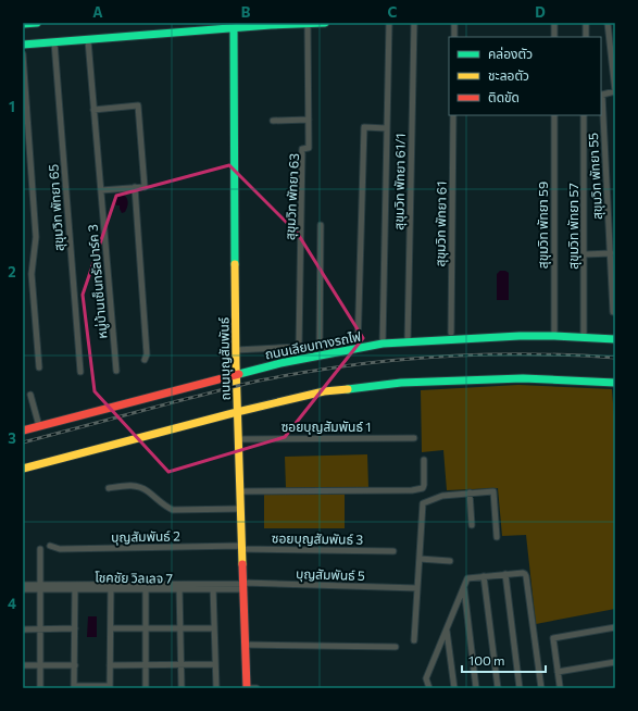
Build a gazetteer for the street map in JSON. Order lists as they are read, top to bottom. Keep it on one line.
{"streets":{"main road":["ถนนเลียบทางรถไฟ","ถนนบุญสัมพันธ์"],"street":["สุขุมวิท พัทยา 55","สุขุมวิท พัทยา 61/1","สุขุมวิท พัทยา 63","สุขุมวิท พัทยา 65","สุขุมวิท พัทยา 61","สุขุมวิท พัทยา 59","สุขุมวิท พัทยา 57","หมู่บ้านเซ็นทรัลปาร์ค 3","ซอยบุญสัมพันธ์ 1","บุญสัมพันธ์ 2","ซอยบุญสัมพันธ์ 3","บุญสัมพันธ์ 5","โชคชัย วิลเลจ 7"]},"crossings":[["สุขุมวิท พัทยา 61/1","ถนนเลียบทางรถไฟ"],["สุขุมวิท พัทยา 59","ถนนเลียบทางรถไฟ"],["สุขุมวิท พัทยา 57","ถนนเลียบทางรถไฟ"],["ถนนเลียบทางรถไฟ","ถนนบุญสัมพันธ์"],["ถนนบุญสัมพันธ์","ซอยบุญสัมพันธ์ 1"],["ถนนบุญสัมพันธ์","บุญสัมพันธ์ 2"],["ถนนบุญสัมพันธ์","ซอยบุญสัมพันธ์ 3"],["ถนนบุญสัมพันธ์","บุญสัมพันธ์ 5"],["ถนนบุญสัมพันธ์","โชคชัย วิลเลจ 7"],["บุญสัมพันธ์ 2","ซอยบุญสัมพันธ์ 3"],["บุญสัมพันธ์ 5","โชคชัย วิลเลจ 7"]],"legend":["คล่องตัว","ชะลอตัว","ติดขัด"],"scale_bar":"100 m","grid":{"columns":["A","B","C","D"],"rows":["1","2","3","4"]}}
